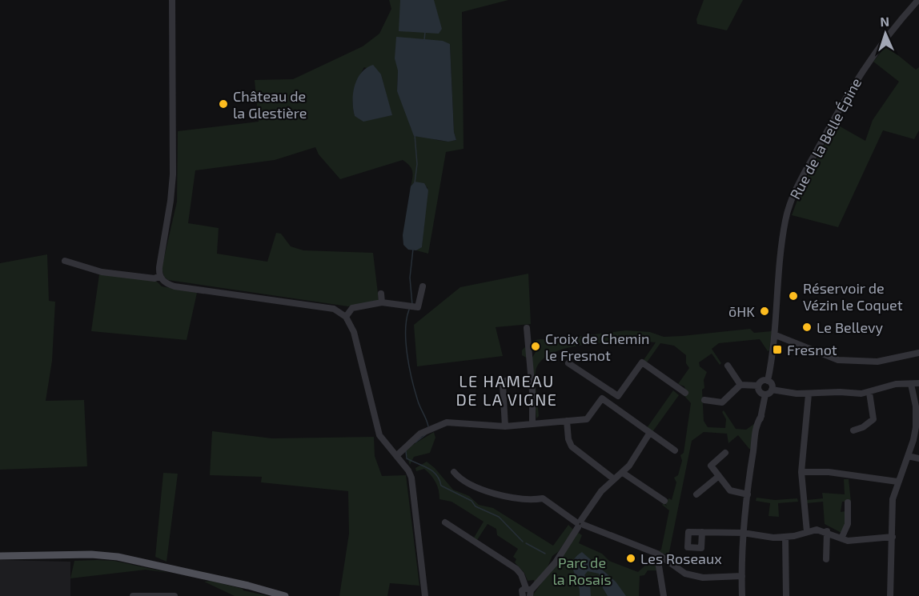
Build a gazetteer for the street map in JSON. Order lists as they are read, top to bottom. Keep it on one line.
{"streets":{"street":["Rue de la Belle Épine"]},"districts":["LE HAMEAU DE LA VIGNE"],"parks":["Parc de la Rosais"],"places":{"other":["Château de la Glestière","Réservoir de Vézin le Coquet","ōHK","Le Bellevy","Croix de Chemin le Fresnot","Les Roseaux"],"transit":["Fresnot"]},"north":"top"}
